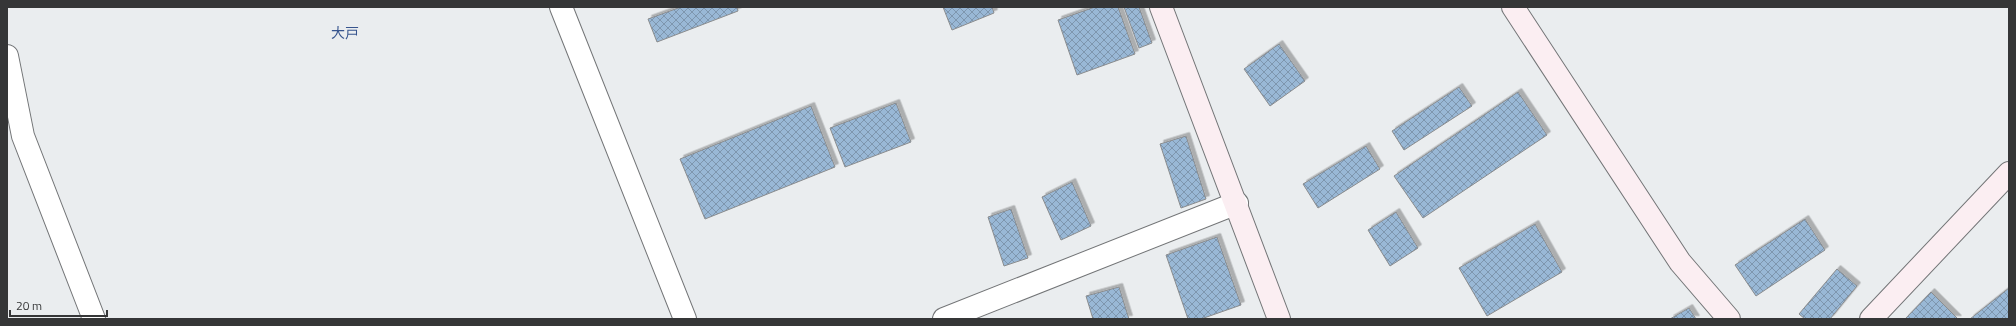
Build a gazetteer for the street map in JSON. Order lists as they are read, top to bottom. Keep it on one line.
{"districts":["大戸"],"scale_bar":"20 m"}
